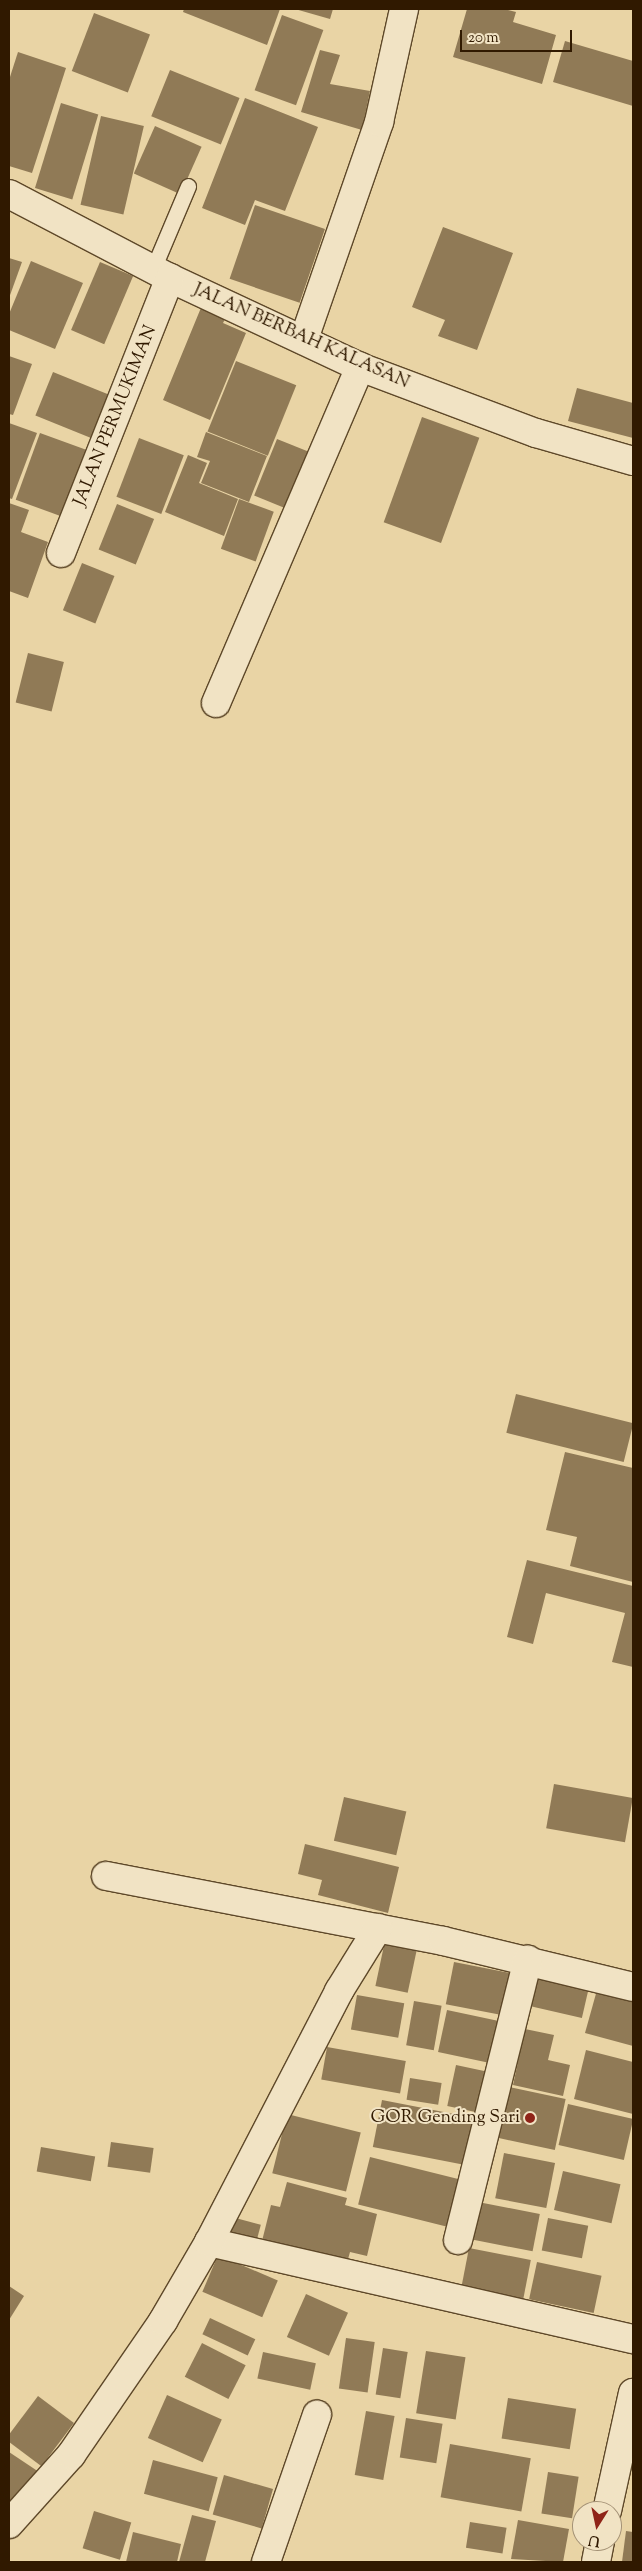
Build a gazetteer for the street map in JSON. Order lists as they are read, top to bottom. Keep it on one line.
{"streets":{"street":["JALAN BERBAH KALASAN","JALAN PERMUKIMAN"]},"crossings":[["JALAN BERBAH KALASAN","JALAN PERMUKIMAN"]],"places":["GOR Gending Sari"],"scale_bar":"20 m","north":"bottom"}
